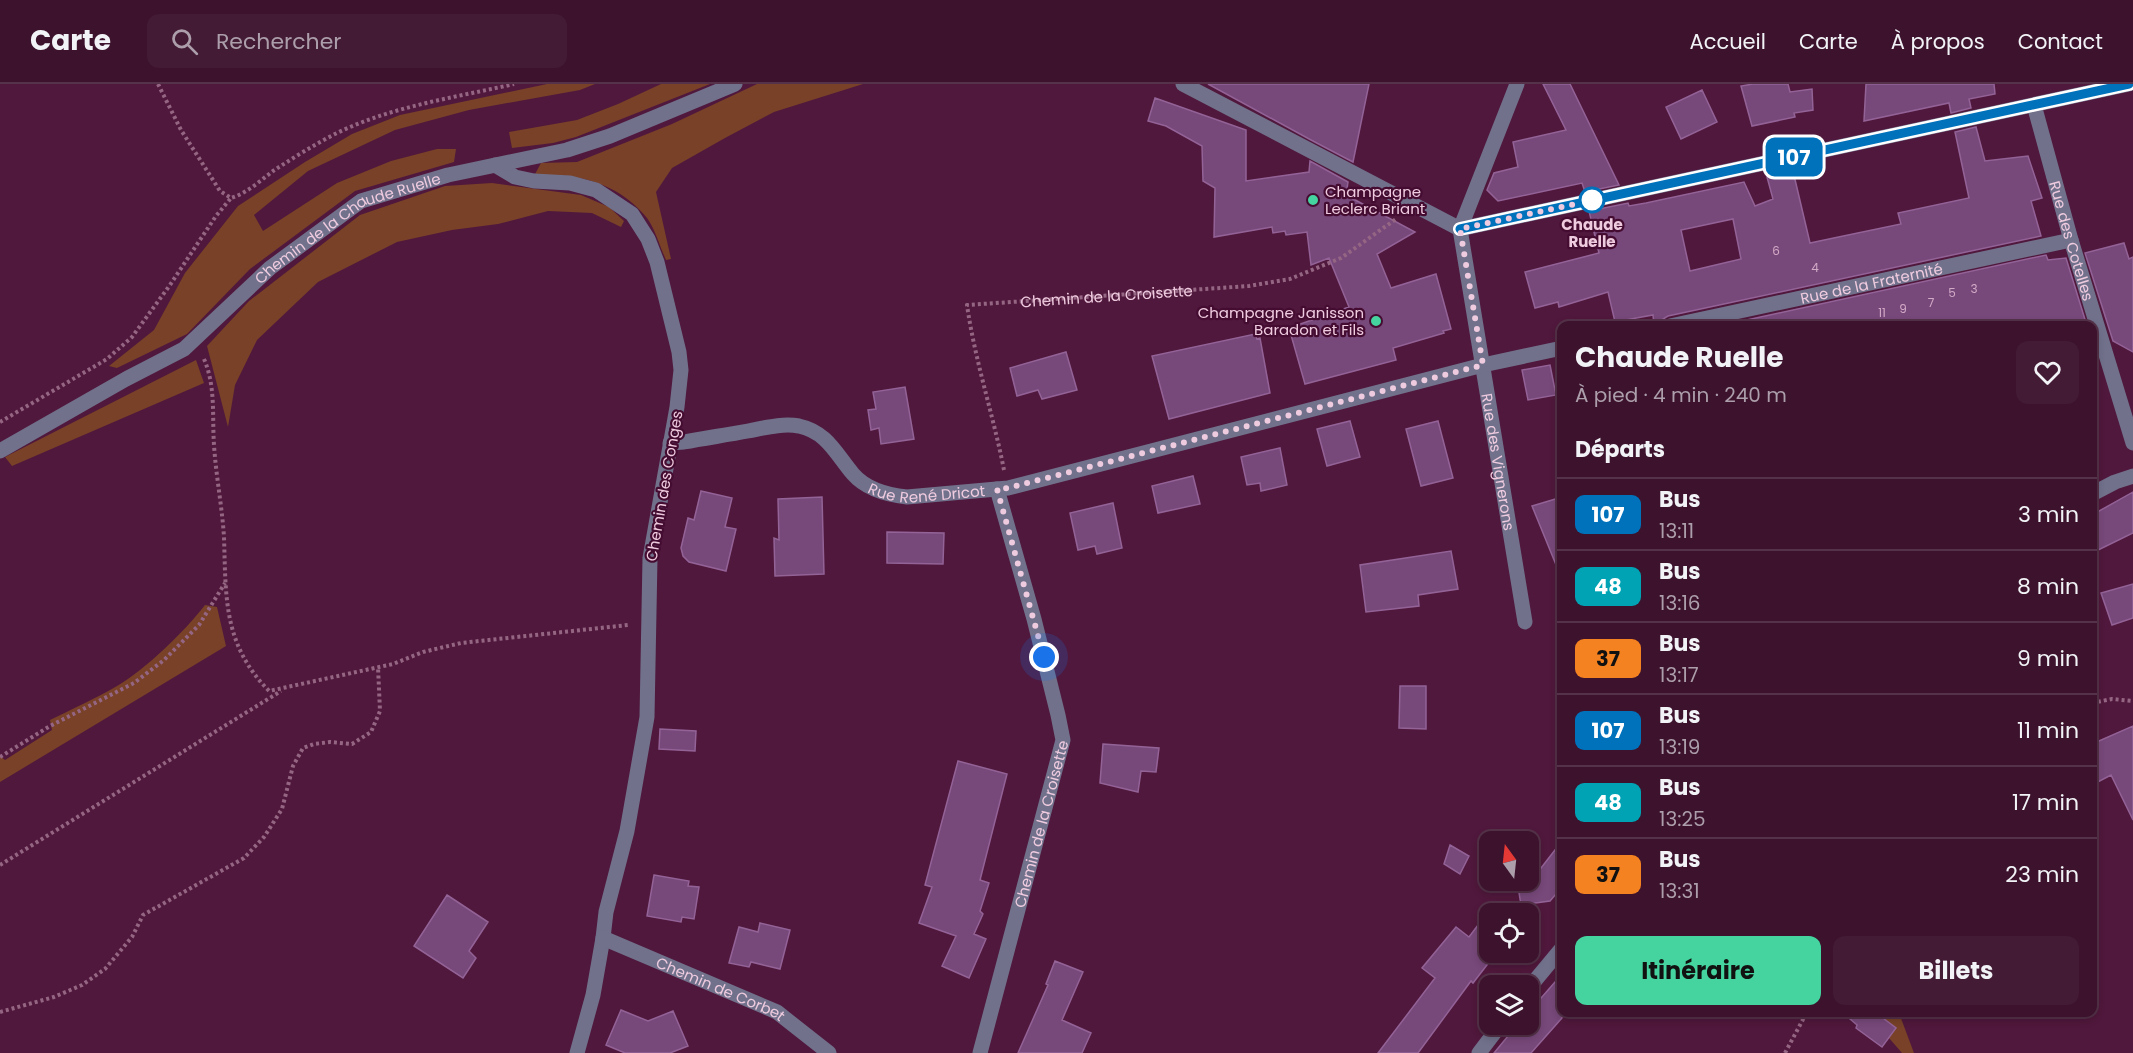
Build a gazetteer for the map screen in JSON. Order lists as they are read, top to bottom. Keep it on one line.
{"streets":{"street":["Chemin de la Chaude Ruelle","Rue des Cotelles","Rue de la Fraternité","Chemin de la Croisette","Rue des Vignerons","Chemin des Conges","Rue René Dricot","Chemin de Corbet"]},"crossings":[["Chemin de la Chaude Ruelle","Chemin des Conges"],["Rue des Cotelles","Rue de la Fraternité"],["Chemin de la Croisette","Rue René Dricot"],["Rue des Vignerons","Rue René Dricot"],["Chemin des Conges","Rue René Dricot"],["Chemin des Conges","Chemin de Corbet"]],"places":["Champagne Leclerc Briant","Chaude Ruelle","Champagne Janisson Baradon et Fils"],"lines":["bus line 107"],"house_numbers":["6","4","3","5","7","9","11"],"north":"top","page":{"header":"Carte","search":"Rechercher","nav":["Accueil","Carte","À propos","Contact"],"on_map":"107","heading":[["Chaude Ruelle","À pied · 4 min · 240 m"],"Départs"],"list":[{"mark":"107","name":"Bus","note":"13:11","value":"3 min"},{"mark":"48","name":"Bus","note":"13:16","value":"8 min"},{"mark":"37","name":"Bus","note":"13:17","value":"9 min"},{"mark":"107","name":"Bus","note":"13:19","value":"11 min"},{"mark":"48","name":"Bus","note":"13:25","value":"17 min"},{"mark":"37","name":"Bus","note":"13:31","value":"23 min"}],"buttons":["Itinéraire","Billets"]}}
